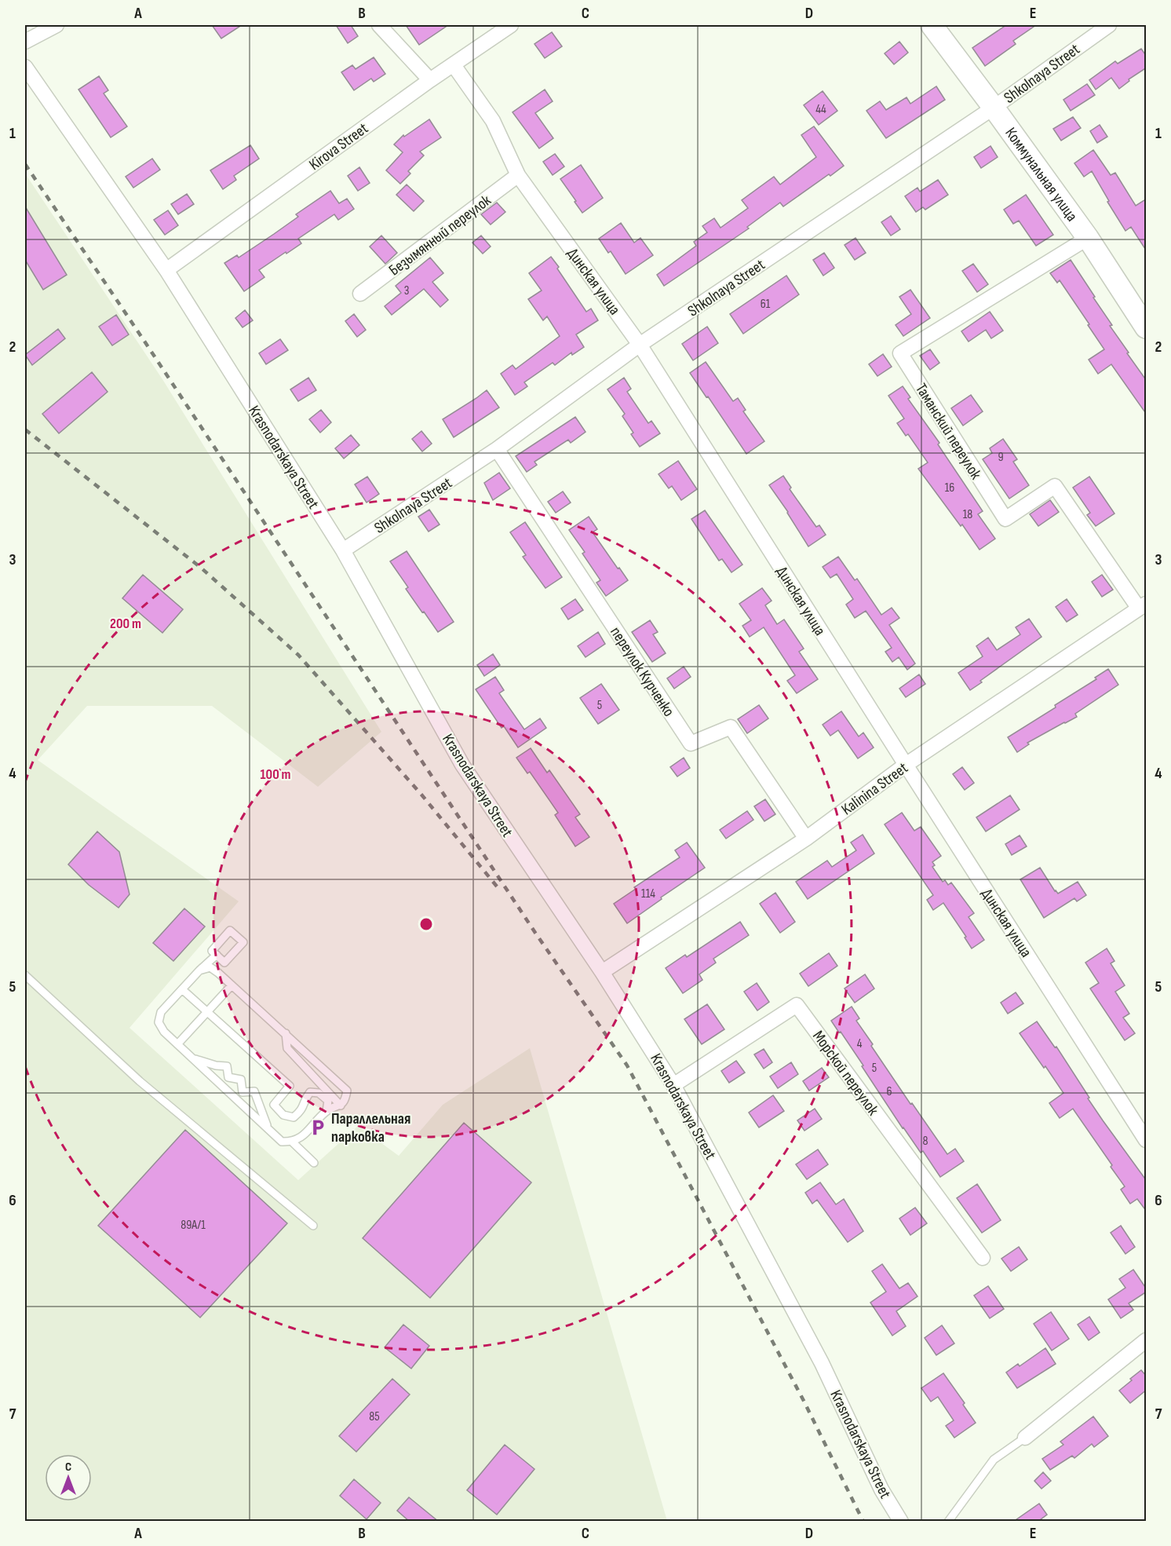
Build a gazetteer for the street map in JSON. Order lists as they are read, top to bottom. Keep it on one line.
{"streets":{"street":["Shkolnaya Street","Kirova Street","Коммунальная улица","Безымянный переулок","Динская улица","Таманский переулок","Krasnodarskaya Street","переулок Курченко","Kalinina Street","Морской переулок"]},"crossings":[["Shkolnaya Street","Коммунальная улица"],["Shkolnaya Street","Динская улица"],["Shkolnaya Street","Krasnodarskaya Street"],["Shkolnaya Street","переулок Курченко"],["Kirova Street","Динская улица"],["Kirova Street","Krasnodarskaya Street"],["Коммунальная улица","Таманский переулок"],["Безымянный переулок","Динская улица"],["Динская улица","Kalinina Street"],["Таманский переулок","Kalinina Street"],["Krasnodarskaya Street","Kalinina Street"],["Krasnodarskaya Street","Морской переулок"],["переулок Курченко","Kalinina Street"]],"places":{"parking":["Параллельная парковка"]},"house_numbers":["44","3","61","9","16","18","5","114","4","5","6","8","89А/1","85"],"north":"top","grid":{"columns":["A","B","C","D","E"],"rows":["1","2","3","4","5","6","7"]},"rings":["200 m","100 m"]}
